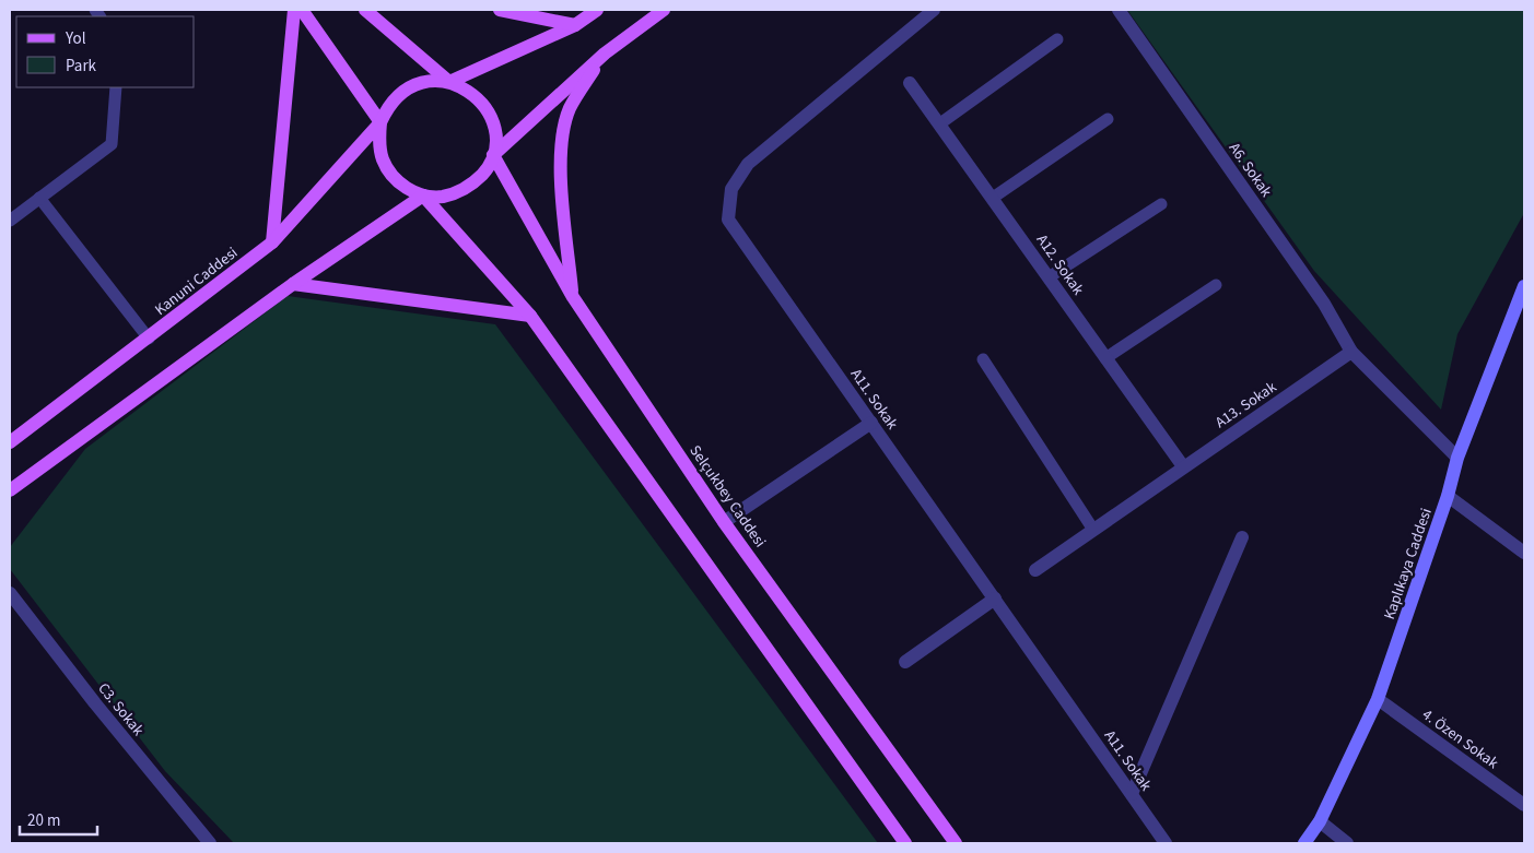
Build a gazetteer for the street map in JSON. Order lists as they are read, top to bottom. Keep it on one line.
{"streets":{"main road":["Kanuni Caddesi","Selçukbey Caddesi","Kaplıkaya Caddesi"],"street":["A6. Sokak","A12. Sokak","A11. Sokak","A13. Sokak","C3. Sokak","4. Özen Sokak"]},"crossings":[["A6. Sokak","A13. Sokak"],["A12. Sokak","A13. Sokak"],["Kanuni Caddesi","Selçukbey Caddesi"],["Kaplıkaya Caddesi","4. Özen Sokak"]],"legend":["Yol","Park"],"scale_bar":"20 m"}
